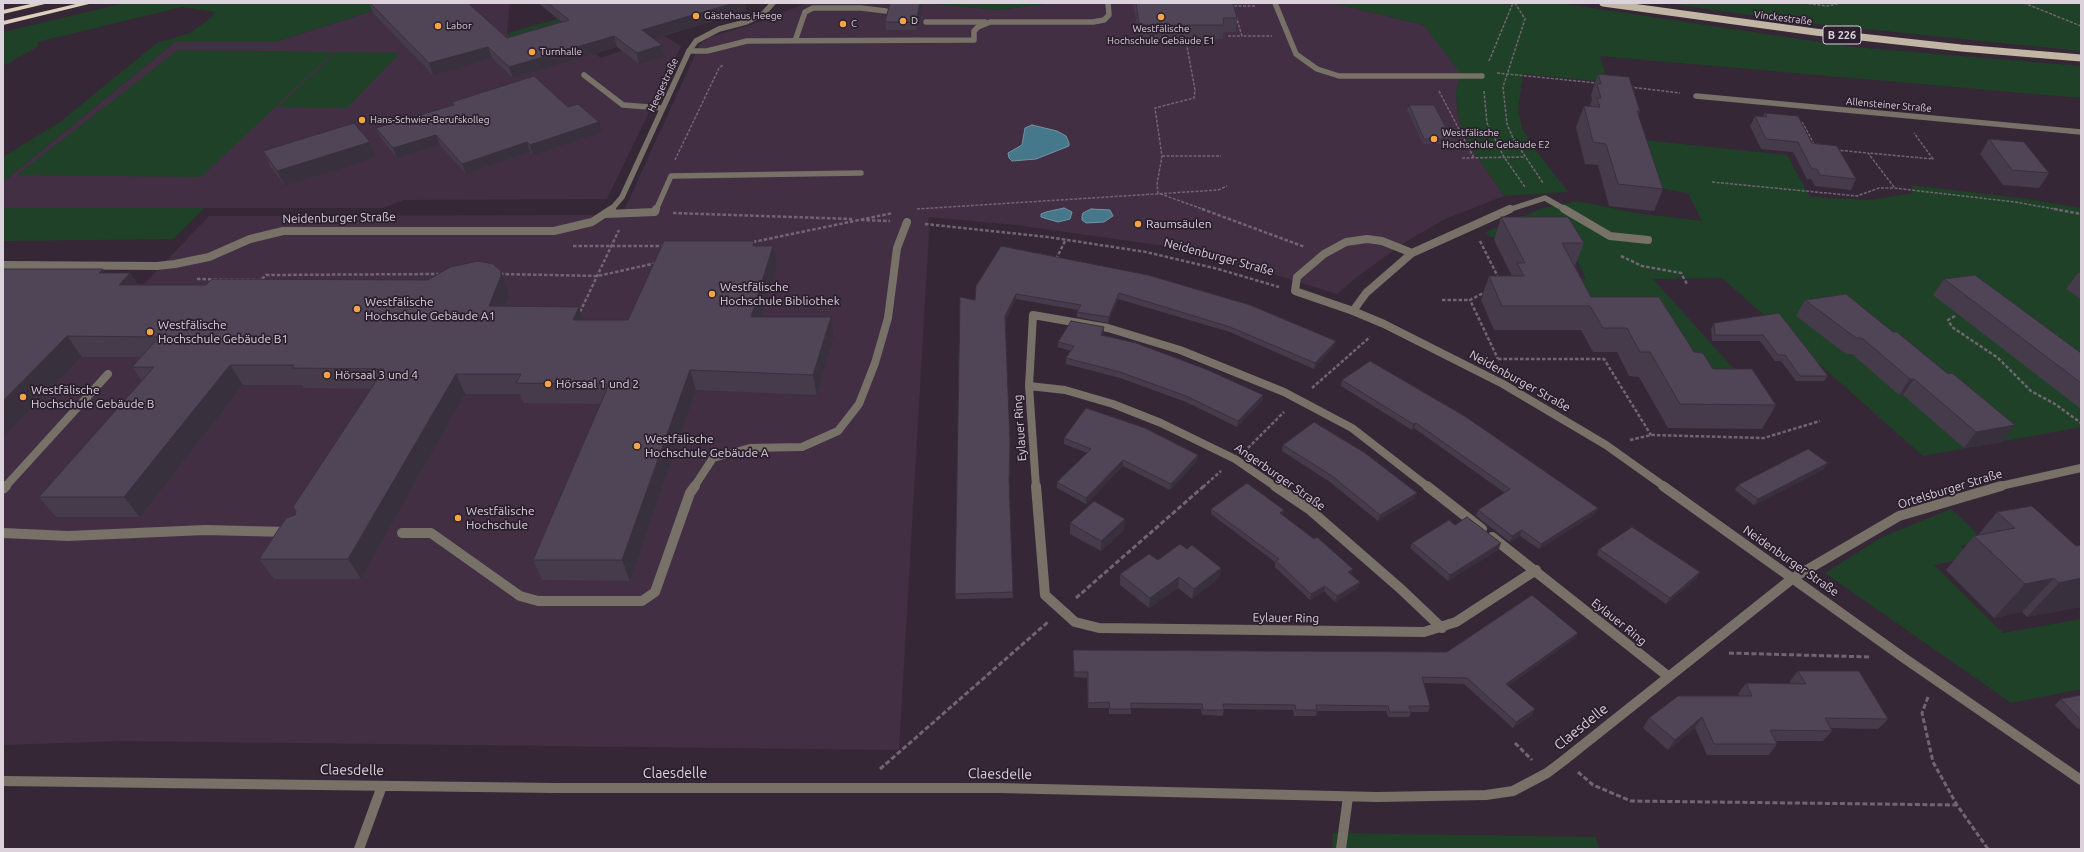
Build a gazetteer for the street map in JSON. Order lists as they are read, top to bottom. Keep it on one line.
{"streets":{"main road":["Vinckestraße","B 226"],"street":["Heegestraße","Allensteiner Straße","Neidenburger Straße","Eylauer Ring","Angerburger Straße","Ortelsburger Straße","Claesdelle"]},"crossings":[["Heegestraße","Neidenburger Straße"],["Neidenburger Straße","Ortelsburger Straße"],["Neidenburger Straße","Claesdelle"],["Eylauer Ring","Angerburger Straße"],["Eylauer Ring","Claesdelle"],["Ortelsburger Straße","Claesdelle"]],"places":["Gästehaus Heege","Westfälische Hochschule Gebäude E1","D","C","Labor","Turnhalle","Hans-Schwier-Berufskolleg","Westfälische Hochschule Gebäude E2","Raumsäulen","Westfälische Hochschule Bibliothek","Westfälische Hochschule Gebäude A1","Westfälische Hochschule Gebäude B1","Hörsaal 3 und 4","Hörsaal 1 und 2","Westfälische Hochschule Gebäude B","Westfälische Hochschule Gebäude A","Westfälische Hochschule"]}
